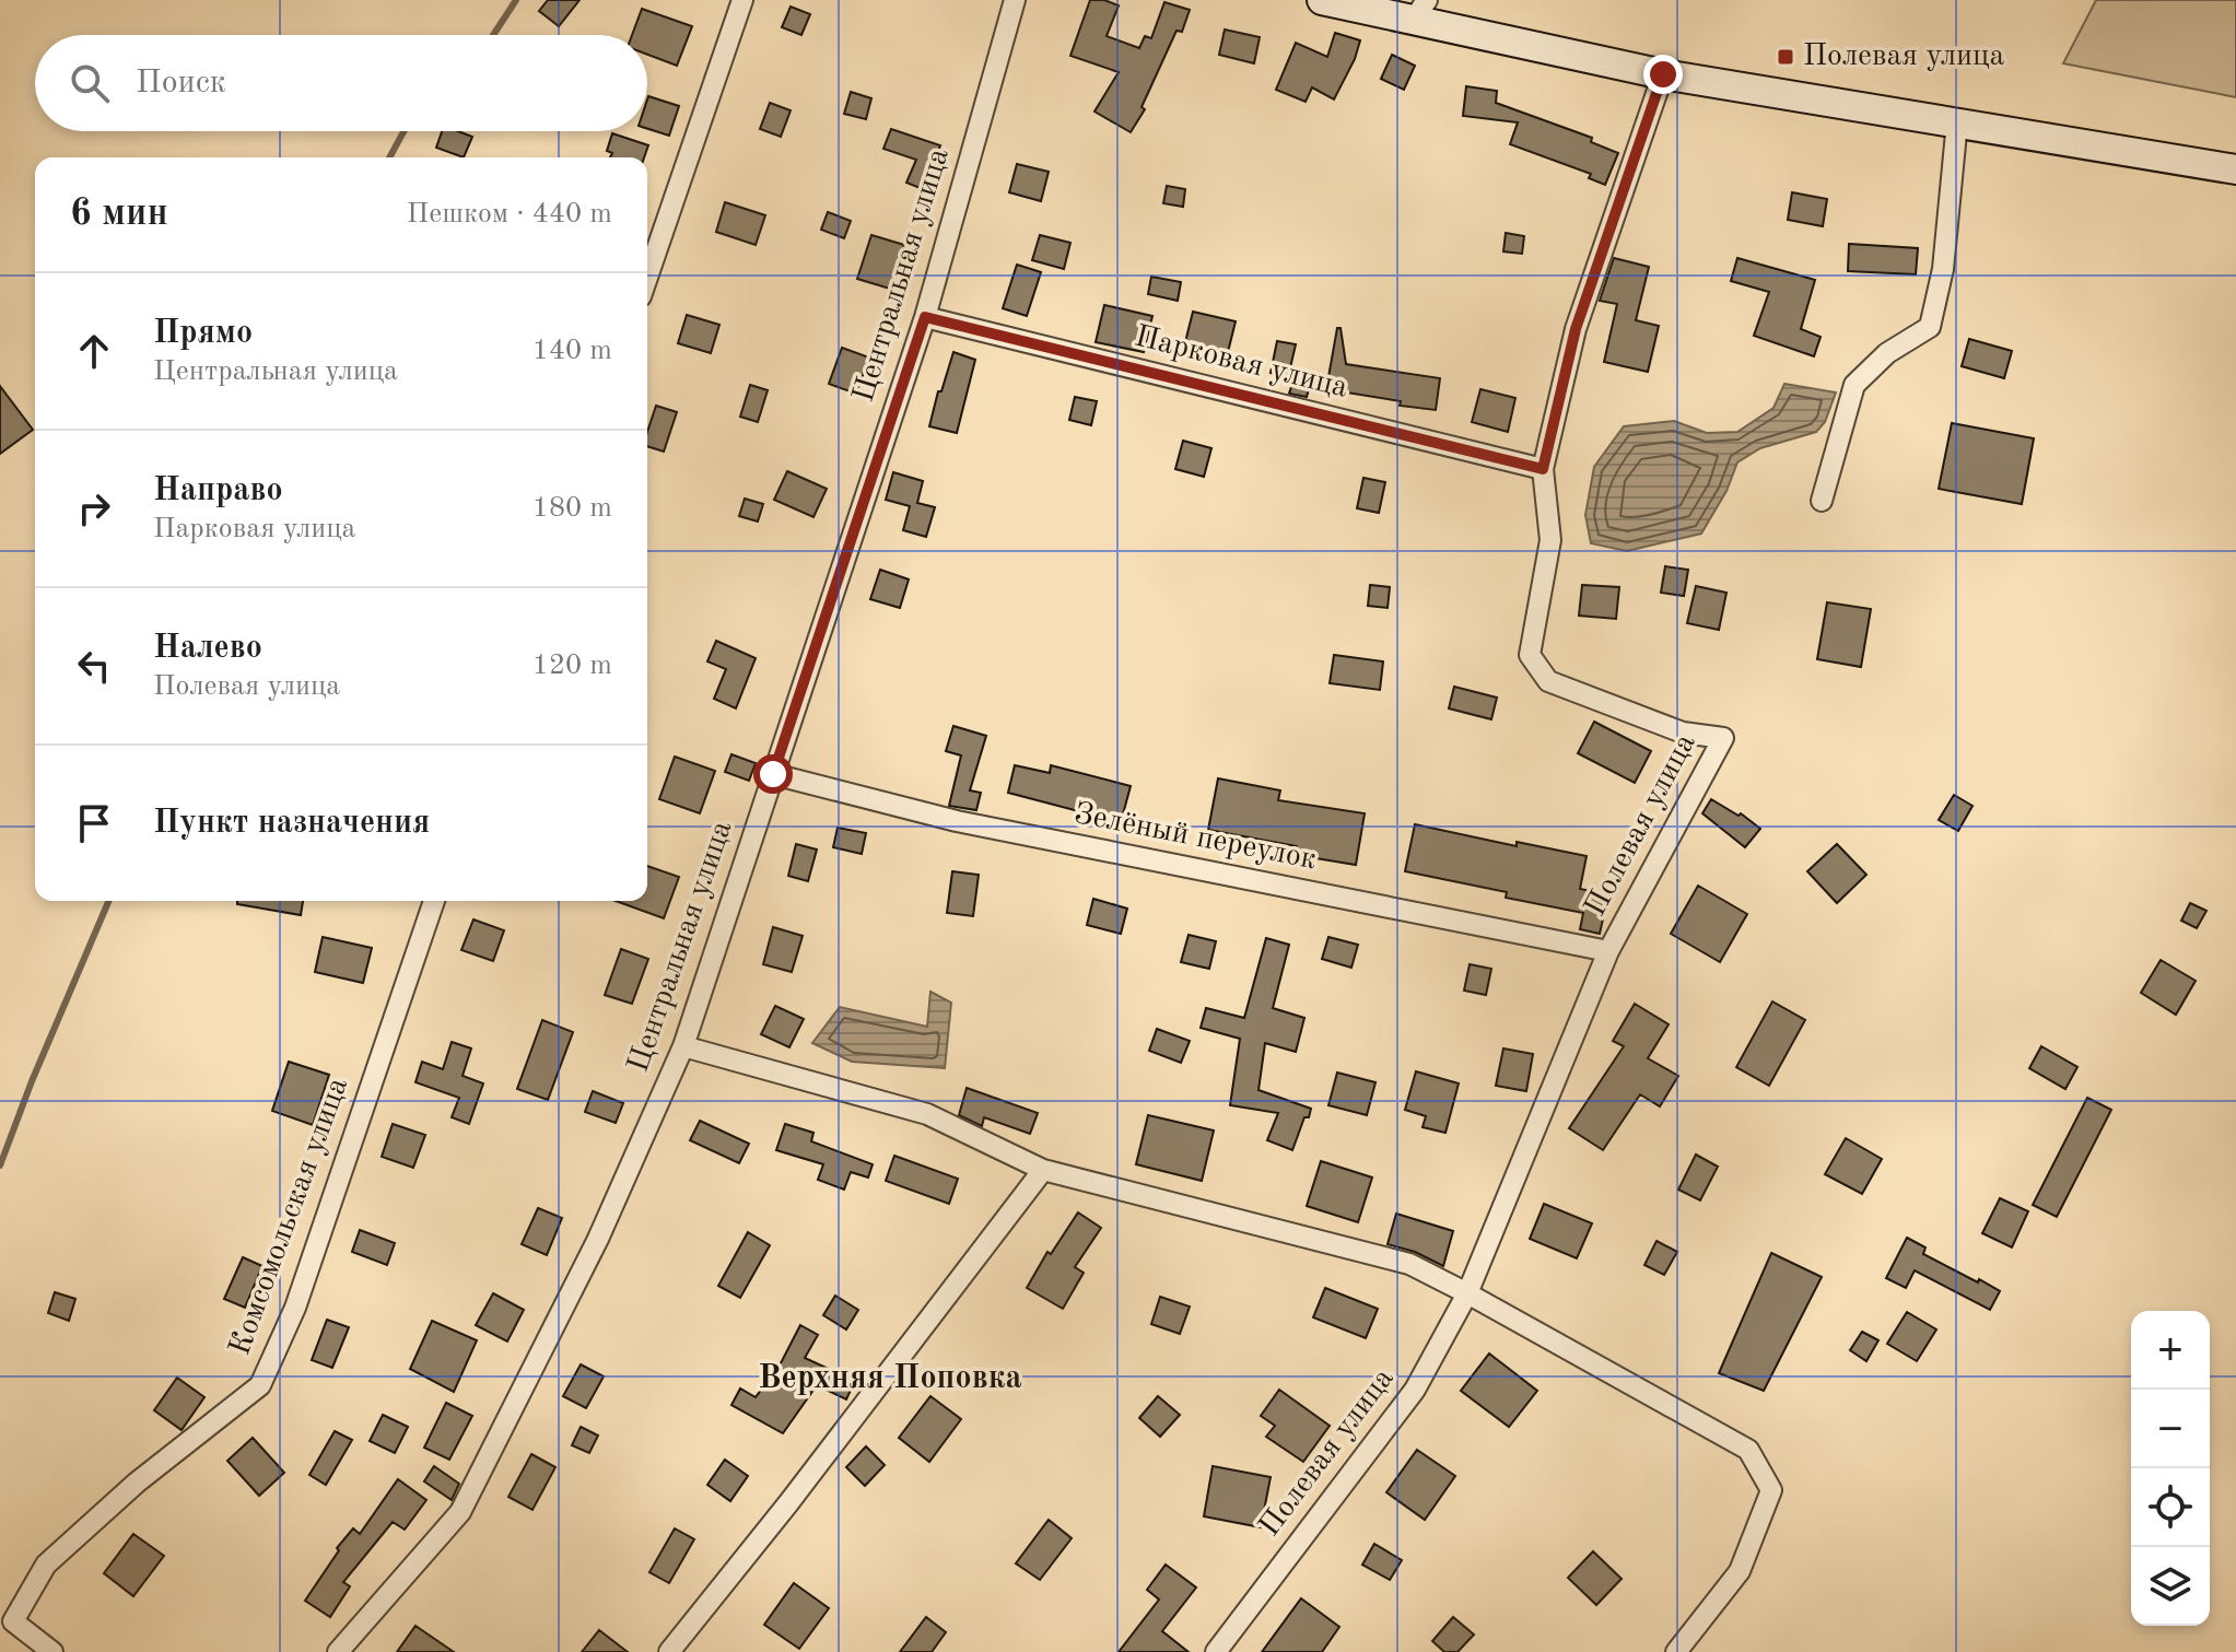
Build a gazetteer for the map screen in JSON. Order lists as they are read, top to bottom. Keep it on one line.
{"streets":{"street":["Центральная улица","Парковая улица","Полевая улица","Зелёный переулок","Комсомольская улица"]},"crossings":[["Центральная улица","Парковая улица"],["Центральная улица","Зелёный переулок"],["Парковая улица","Полевая улица"],["Полевая улица","Зелёный переулок"]],"districts":["Верхняя Поповка"],"places":{"transit":["Полевая улица"]},"page":{"search":"Поиск","heading":["6 мин","Пешком · 440 m"],"list":[["Прямо","Центральная улица","140 m"],["Направо","Парковая улица","180 m"],["Налево","Полевая улица","120 m"],"Пункт назначения"],"map_buttons":["+","−"]}}
